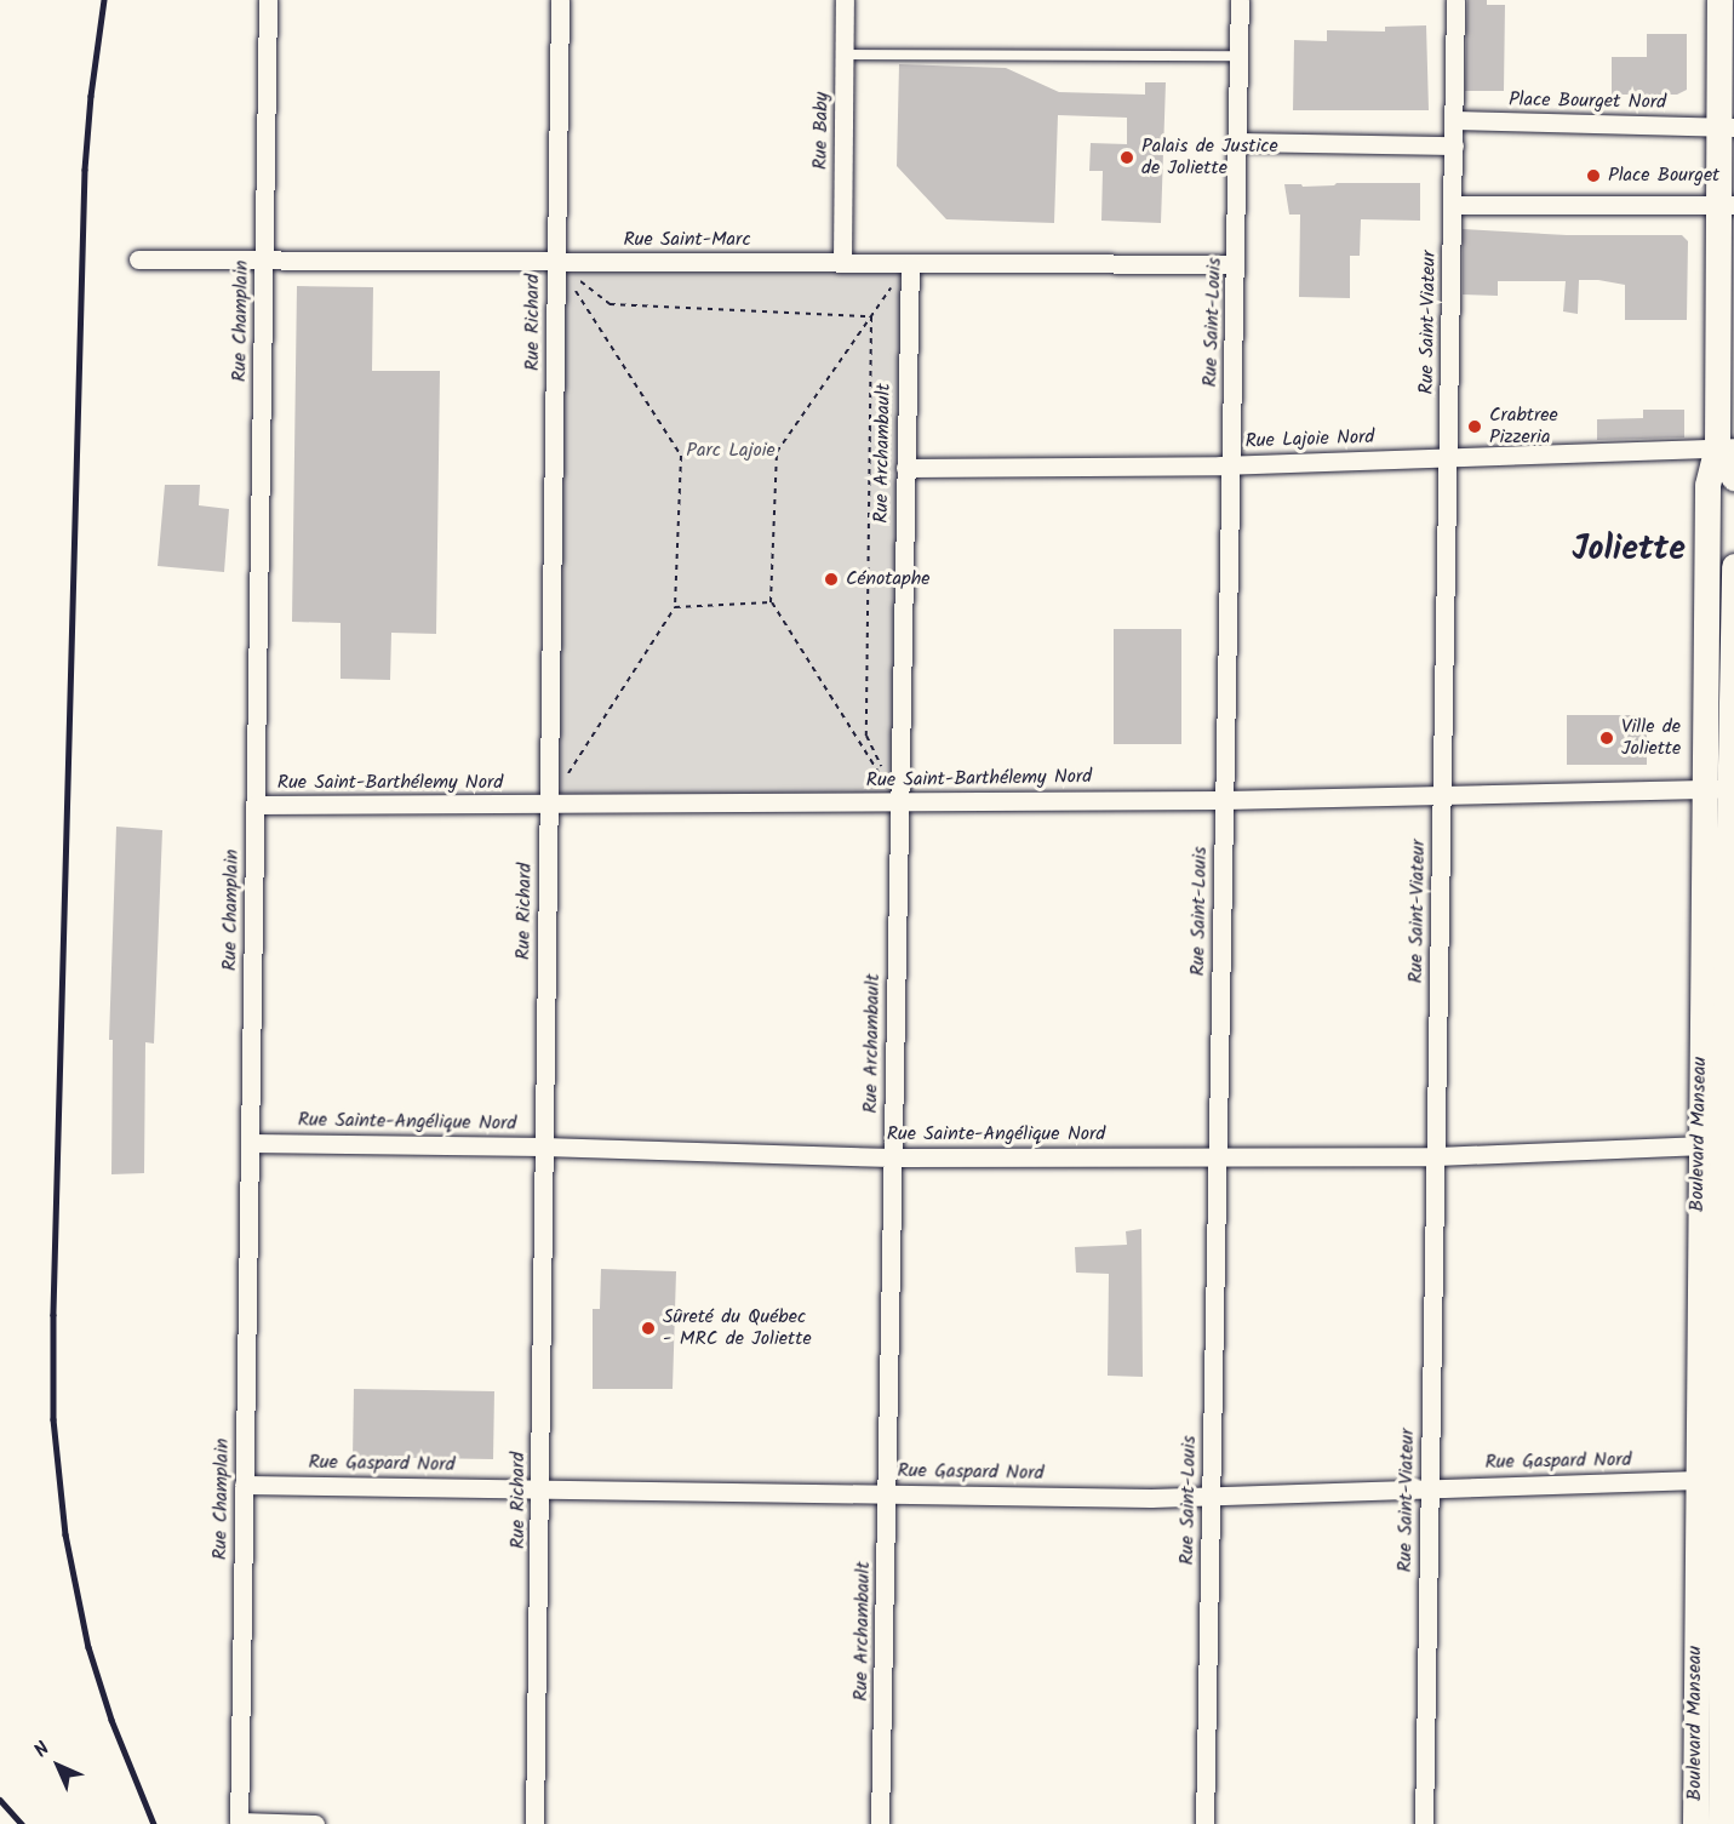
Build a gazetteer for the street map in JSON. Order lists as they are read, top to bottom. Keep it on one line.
{"streets":{"main road":["Boulevard Manseau"],"street":["Place Bourget Nord","Rue Baby","Rue Saint-Marc","Rue Champlain","Rue Richard","Rue Saint-Louis","Rue Saint-Viateur","Rue Lajoie Nord","Rue Archambault","Rue Saint-Barthélemy Nord","Rue Sainte-Angélique Nord","Rue Gaspard Nord"]},"crossings":[["Place Bourget Nord","Rue Saint-Viateur"],["Place Bourget Nord","Boulevard Manseau"],["Rue Baby","Rue Saint-Marc"],["Rue Saint-Marc","Rue Champlain"],["Rue Saint-Marc","Rue Richard"],["Rue Saint-Marc","Rue Saint-Louis"],["Rue Saint-Marc","Rue Archambault"],["Rue Champlain","Rue Saint-Barthélemy Nord"],["Rue Champlain","Rue Sainte-Angélique Nord"],["Rue Champlain","Rue Gaspard Nord"],["Rue Richard","Rue Saint-Barthélemy Nord"],["Rue Richard","Rue Sainte-Angélique Nord"],["Rue Richard","Rue Gaspard Nord"],["Rue Saint-Louis","Rue Lajoie Nord"],["Rue Saint-Louis","Rue Saint-Barthélemy Nord"],["Rue Saint-Louis","Rue Sainte-Angélique Nord"],["Rue Saint-Louis","Rue Gaspard Nord"],["Rue Saint-Viateur","Rue Lajoie Nord"],["Rue Saint-Viateur","Rue Saint-Barthélemy Nord"],["Rue Saint-Viateur","Rue Sainte-Angélique Nord"],["Rue Saint-Viateur","Rue Gaspard Nord"],["Rue Lajoie Nord","Rue Archambault"],["Rue Lajoie Nord","Boulevard Manseau"],["Rue Archambault","Rue Saint-Barthélemy Nord"],["Rue Archambault","Rue Sainte-Angélique Nord"],["Rue Archambault","Rue Gaspard Nord"],["Rue Saint-Barthélemy Nord","Boulevard Manseau"],["Rue Sainte-Angélique Nord","Boulevard Manseau"],["Boulevard Manseau","Rue Gaspard Nord"]],"districts":["Joliette"],"parks":["Parc Lajoie"],"places":["Palais de Justice de Joliette","Place Bourget","Crabtree Pizzeria","Cénotaphe","Ville de Joliette","Sûreté du Québec - MRC de Joliette"],"north":"top left"}
